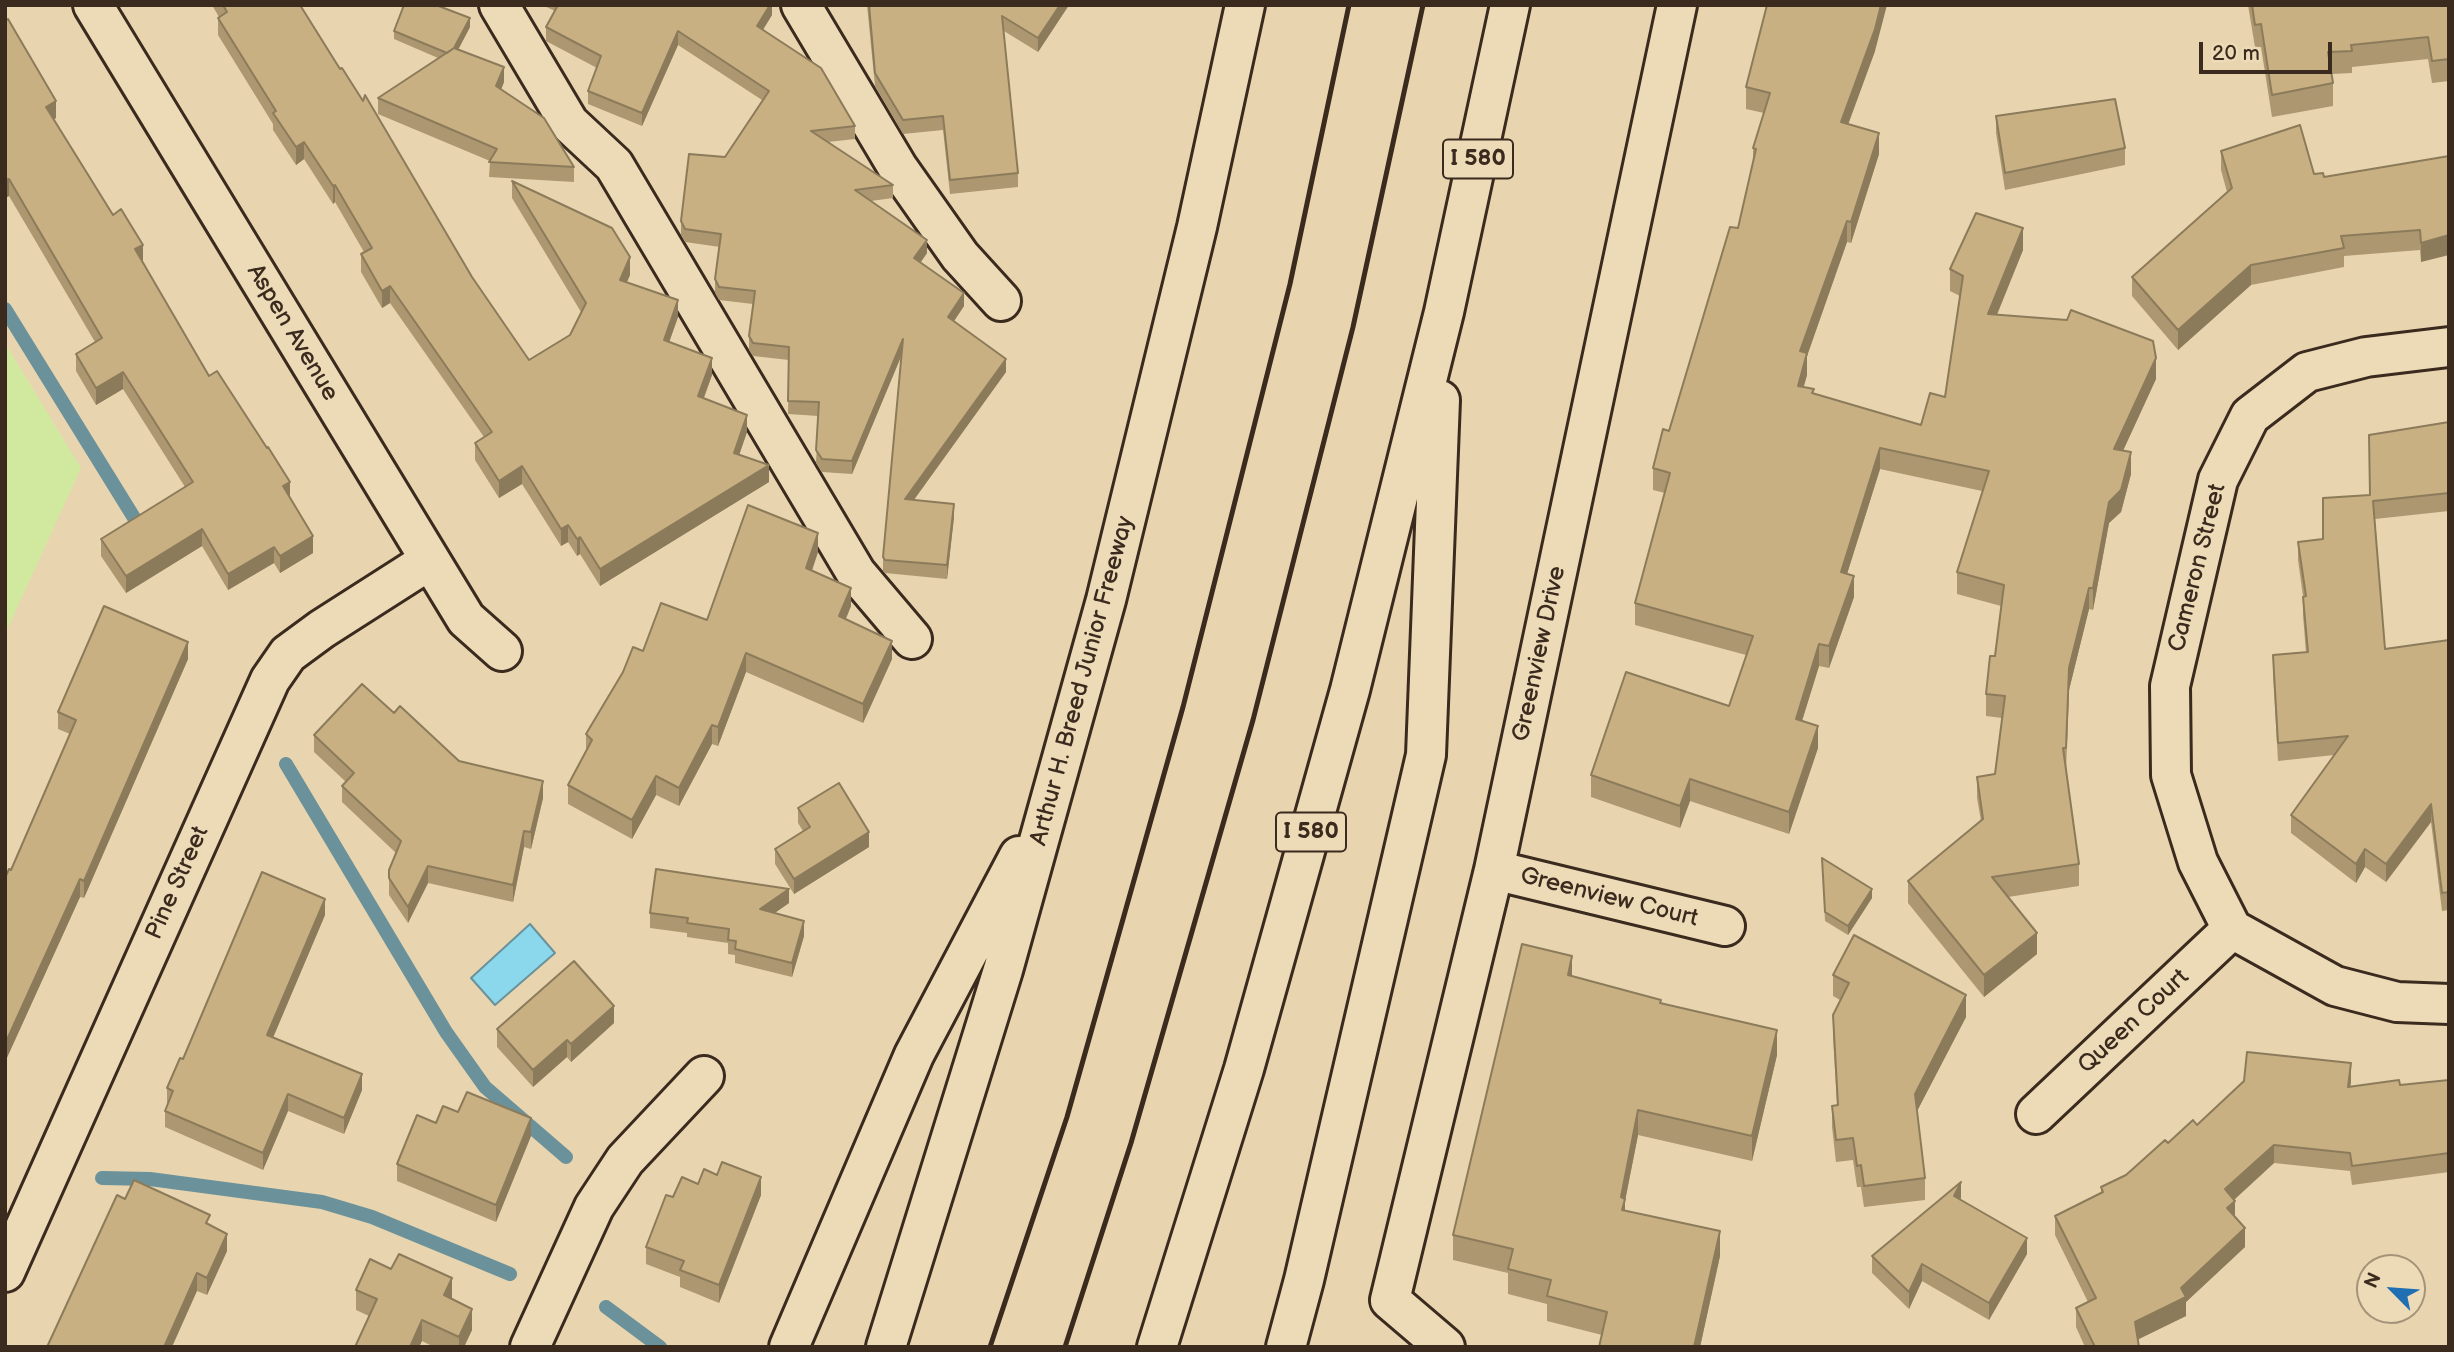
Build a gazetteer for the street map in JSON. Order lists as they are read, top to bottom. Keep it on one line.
{"streets":{"main road":["I 580","Aspen Avenue","Cameron Street","Greenview Drive","Arthur H. Breed Junior Freeway","Pine Street","Greenview Court","Queen Court"]},"crossings":[["Aspen Avenue","Pine Street"],["Cameron Street","Queen Court"],["Greenview Drive","Greenview Court"]],"scale_bar":"20 m","north":"top left"}
